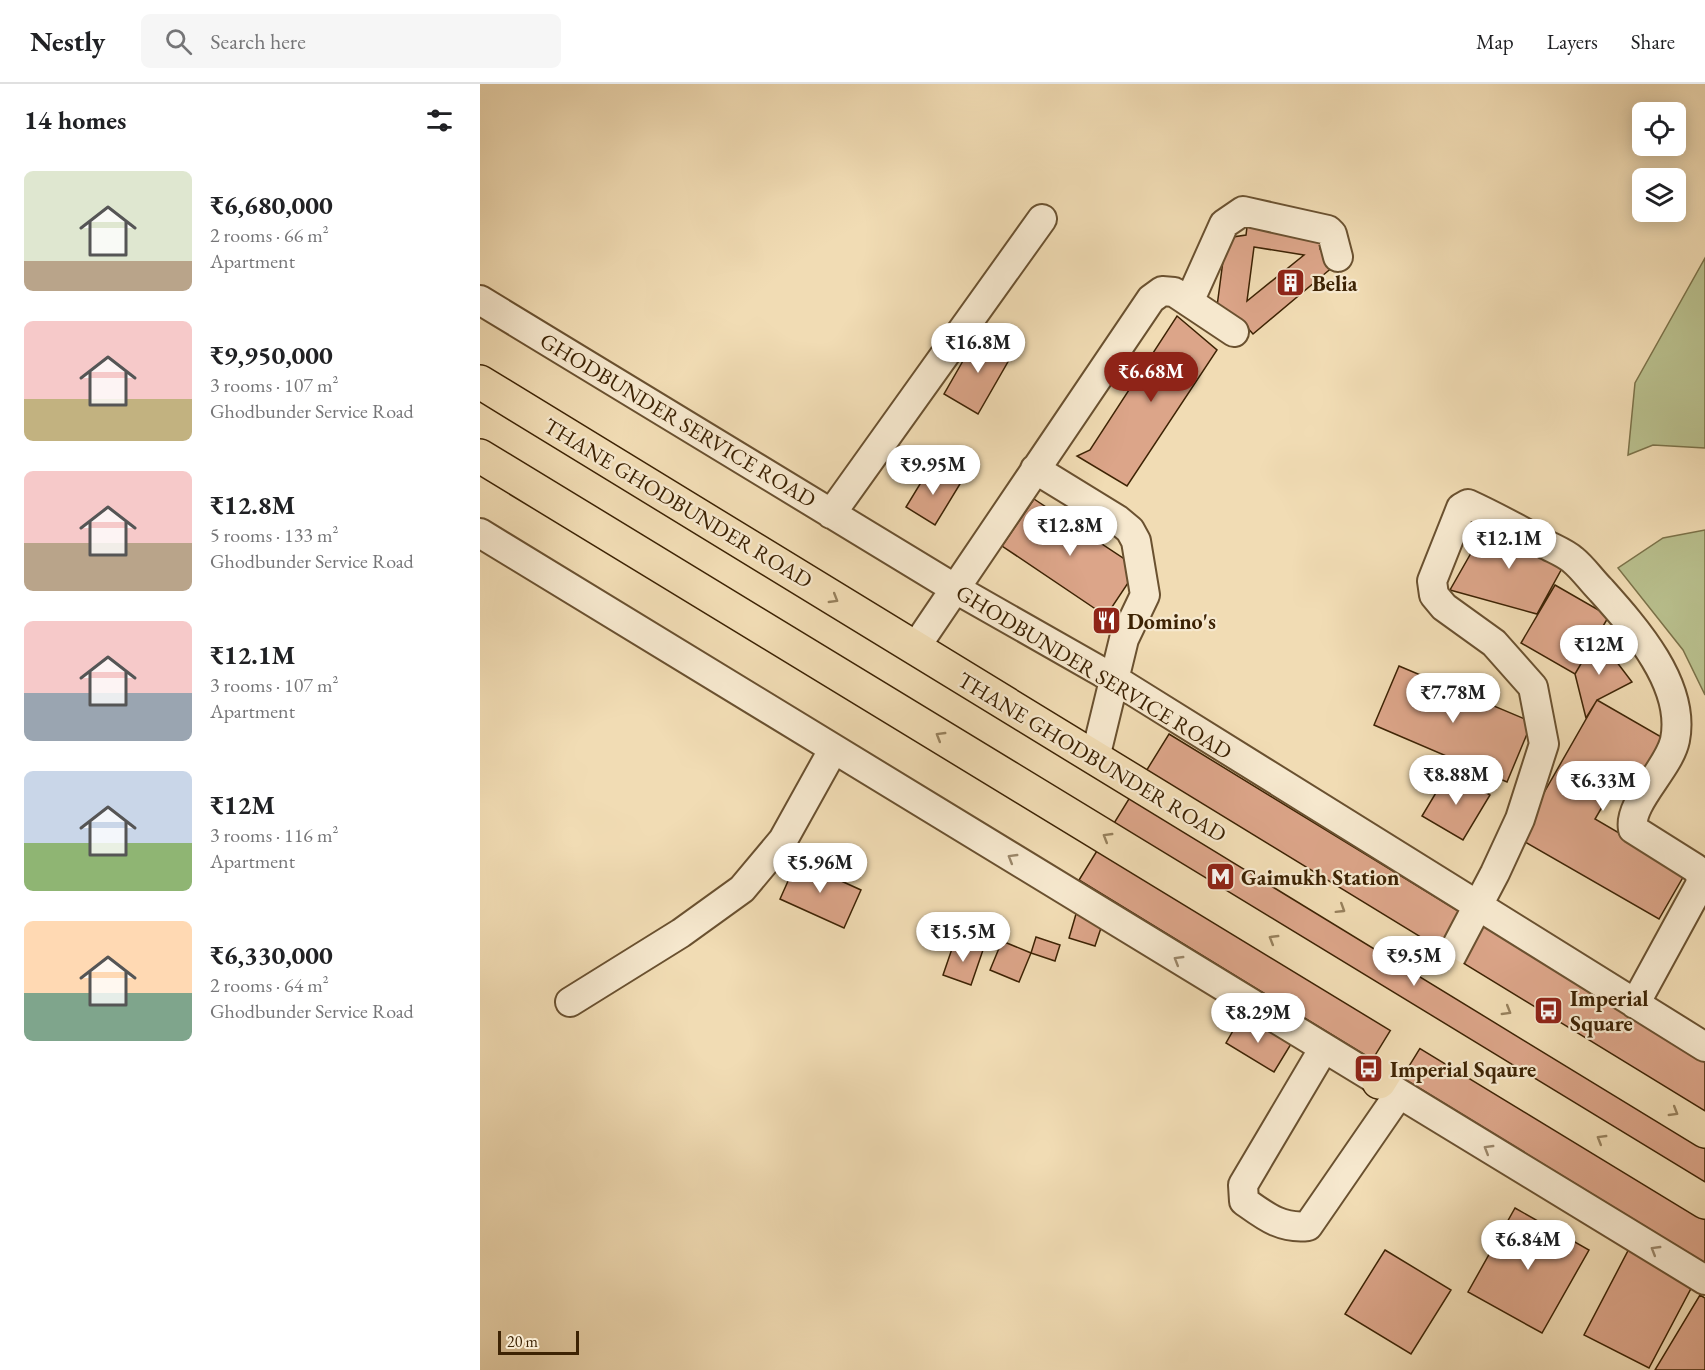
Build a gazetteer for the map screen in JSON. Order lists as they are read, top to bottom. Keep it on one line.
{"streets":{"main road":["THANE GHODBUNDER ROAD"],"street":["GHODBUNDER SERVICE ROAD"]},"places":{"building":["Belia"],"restaurant":["Domino's"],"metro station":["Gaimukh Station"],"bus stop":["Imperial Square","Imperial Sqaure"]},"scale_bar":"20 m","page":{"header":"Nestly","search":"Search here","nav":["Map","Layers","Share"],"heading":"14 homes","list":[{"name":"₹6,680,000","note":"2 rooms · 66 m² · Apartment"},{"name":"₹9,950,000","note":"3 rooms · 107 m² · Ghodbunder Service Road"},{"name":"₹12.8M","note":"5 rooms · 133 m² · Ghodbunder Service Road"},{"name":"₹12.1M","note":"3 rooms · 107 m² · Apartment"},{"name":"₹12M","note":"3 rooms · 116 m² · Apartment"},{"name":"₹6,330,000","note":"2 rooms · 64 m² · Ghodbunder Service Road"}],"price":["₹16.8M","₹6.68M","₹9.95M","₹12.8M","₹12.1M","₹12M","₹7.78M","₹8.88M","₹6.33M","₹5.96M","₹15.5M","₹9.5M","₹8.29M","₹6.84M"],"scale":"20 m"}}
